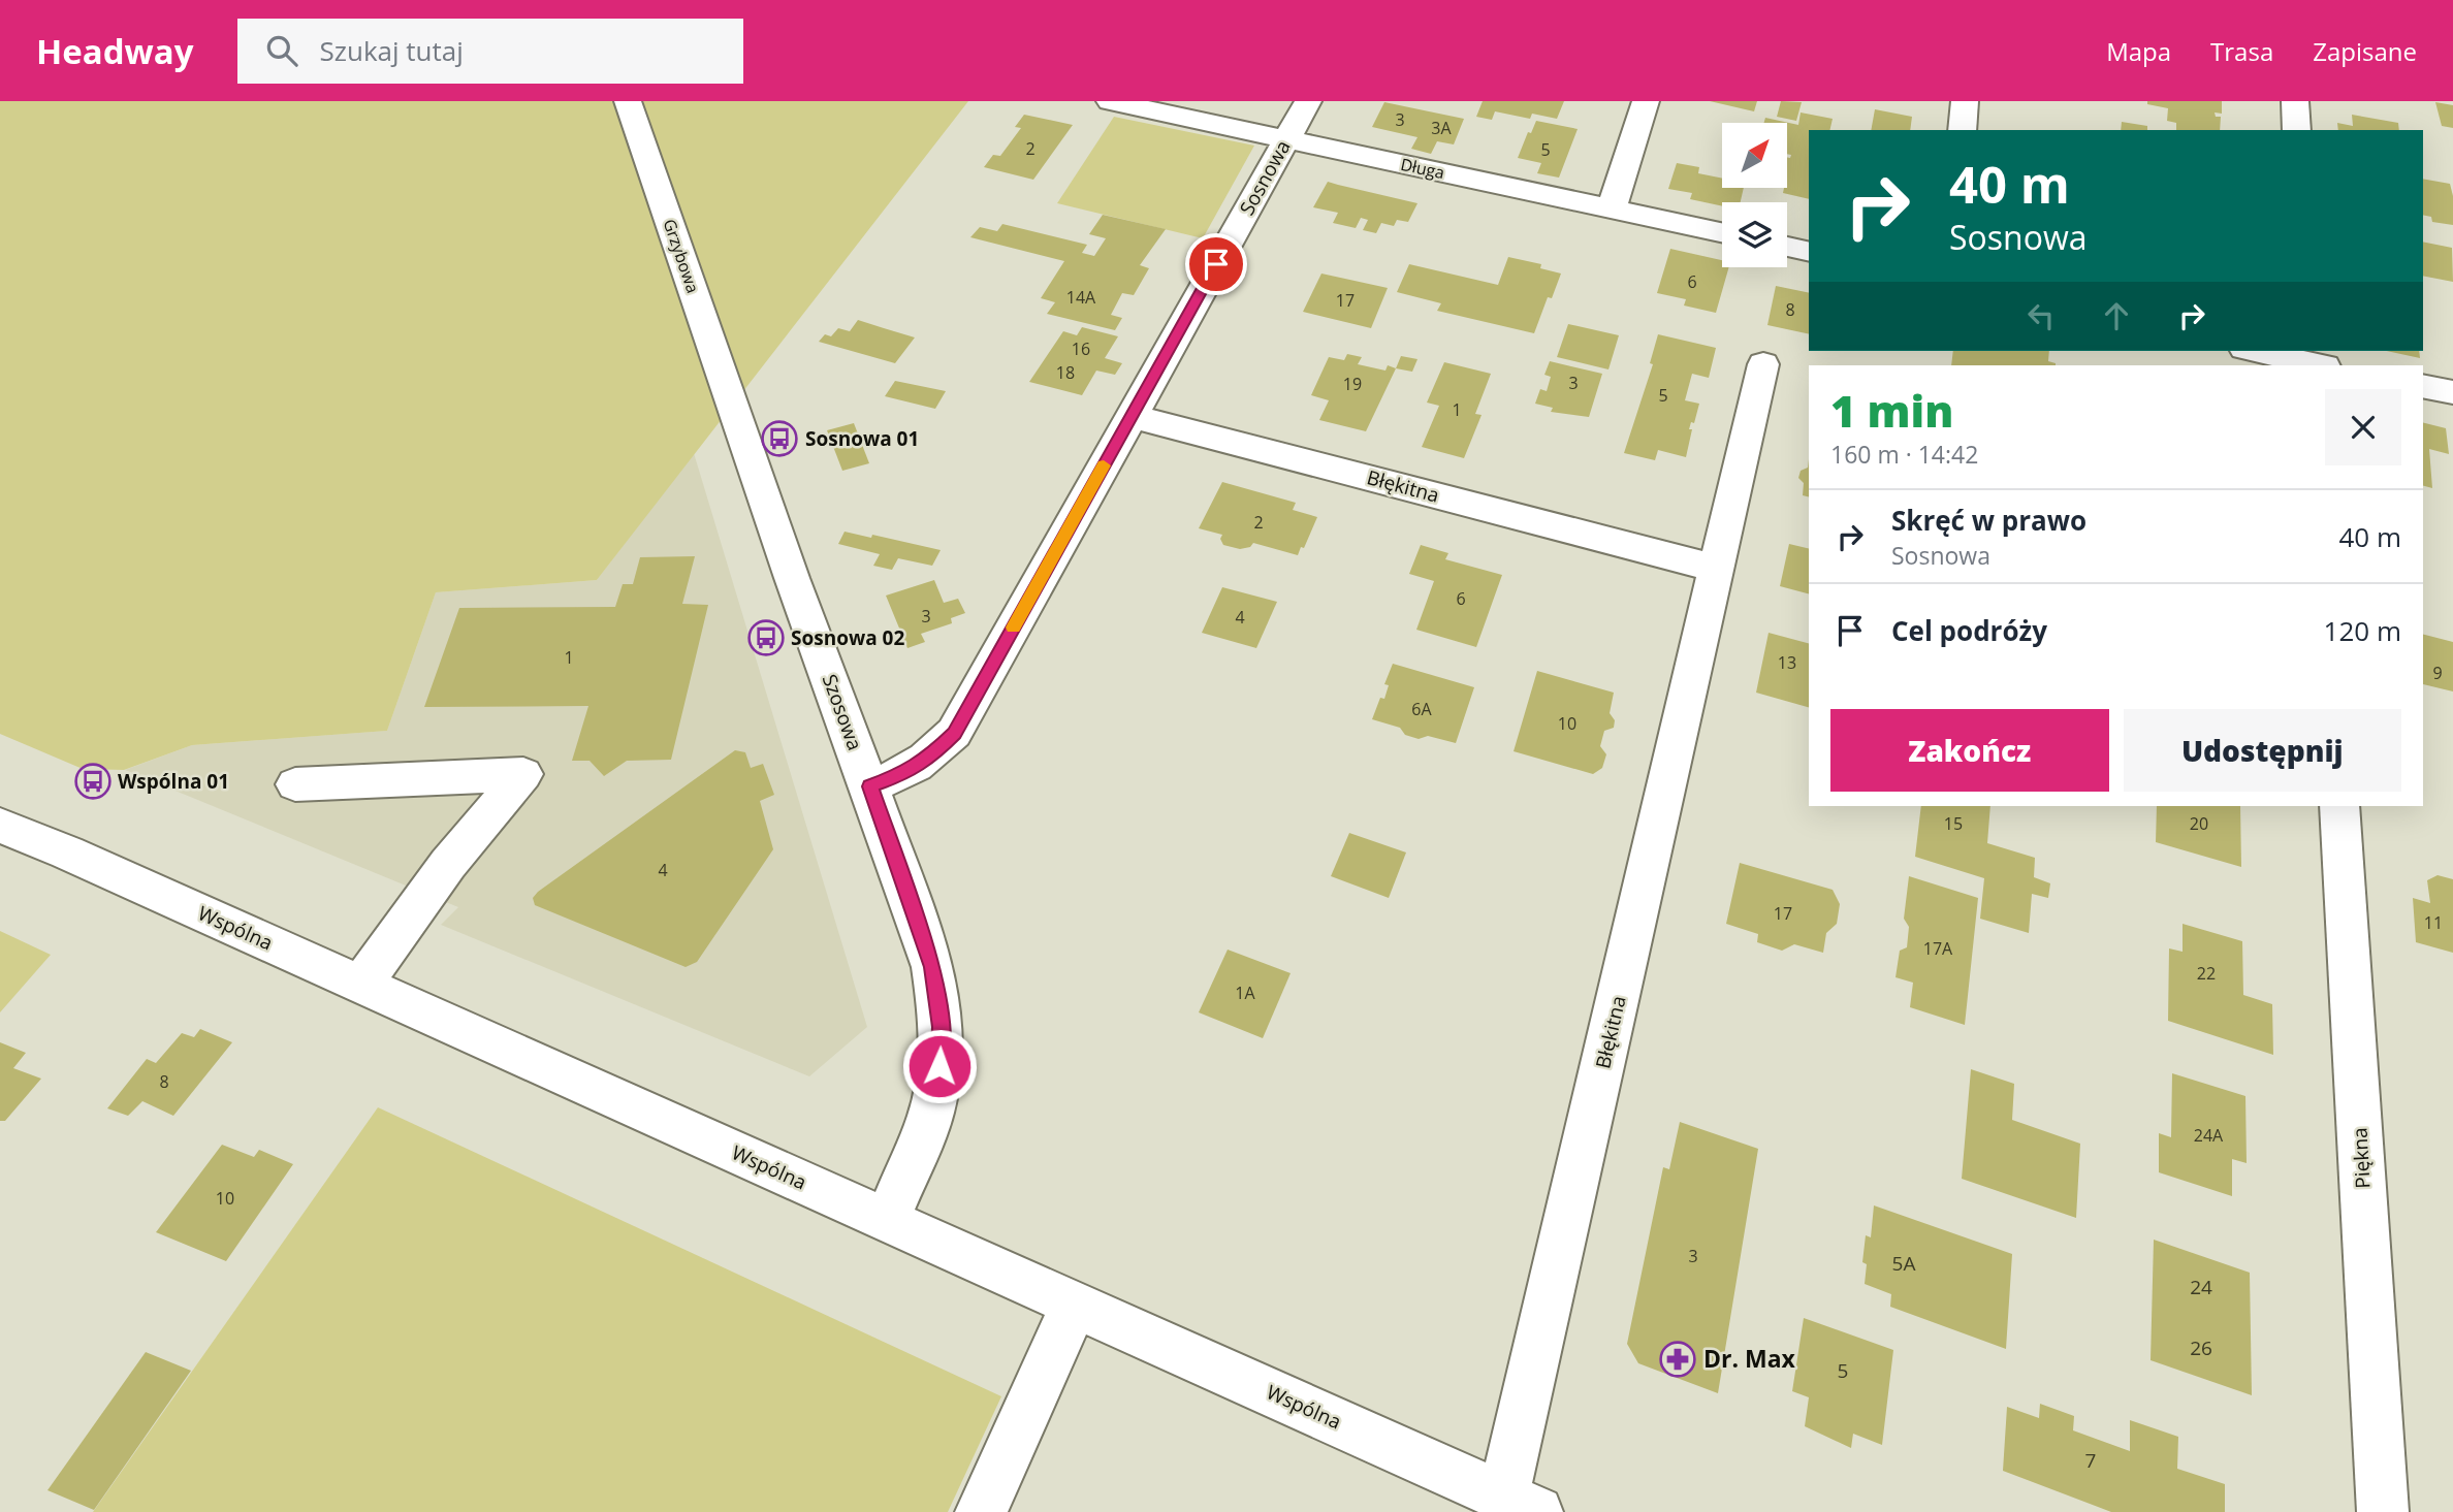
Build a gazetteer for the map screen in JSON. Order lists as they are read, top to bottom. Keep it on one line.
{"streets":{"street":["Długa","Sosnowa","Grzybowa","Błękitna","Szosowa","Wspólna","Piękna"]},"crossings":[["Długa","Sosnowa"],["Sosnowa","Błękitna"],["Sosnowa","Szosowa"],["Grzybowa","Szosowa"],["Błękitna","Wspólna"],["Szosowa","Wspólna"]],"places":{"bus stop":["Sosnowa 01","Sosnowa 02","Wspólna 01"],"pharmacy":["Dr. Max"]},"house_numbers":["3","3A","2","5","6","14A","17","8","16","18","3","19","5","1","2","6","3","4","1","13","9","6A","10","15","20","4","17","11","17A","22","1A","8","24A","10","3","5A","24","26","5","7"],"north":"top right","page":{"header":"Headway","search":"Szukaj tutaj","nav":["Mapa","Trasa","Zapisane"],"turn":["40 m","Sosnowa"],"heading":["1 min","160 m · 14:42"],"list":[{"name":"Skręć w prawo","note":"Sosnowa","value":"40 m"},{"name":"Cel podróży","value":"120 m"}],"buttons":["Zakończ","Udostępnij"]}}
